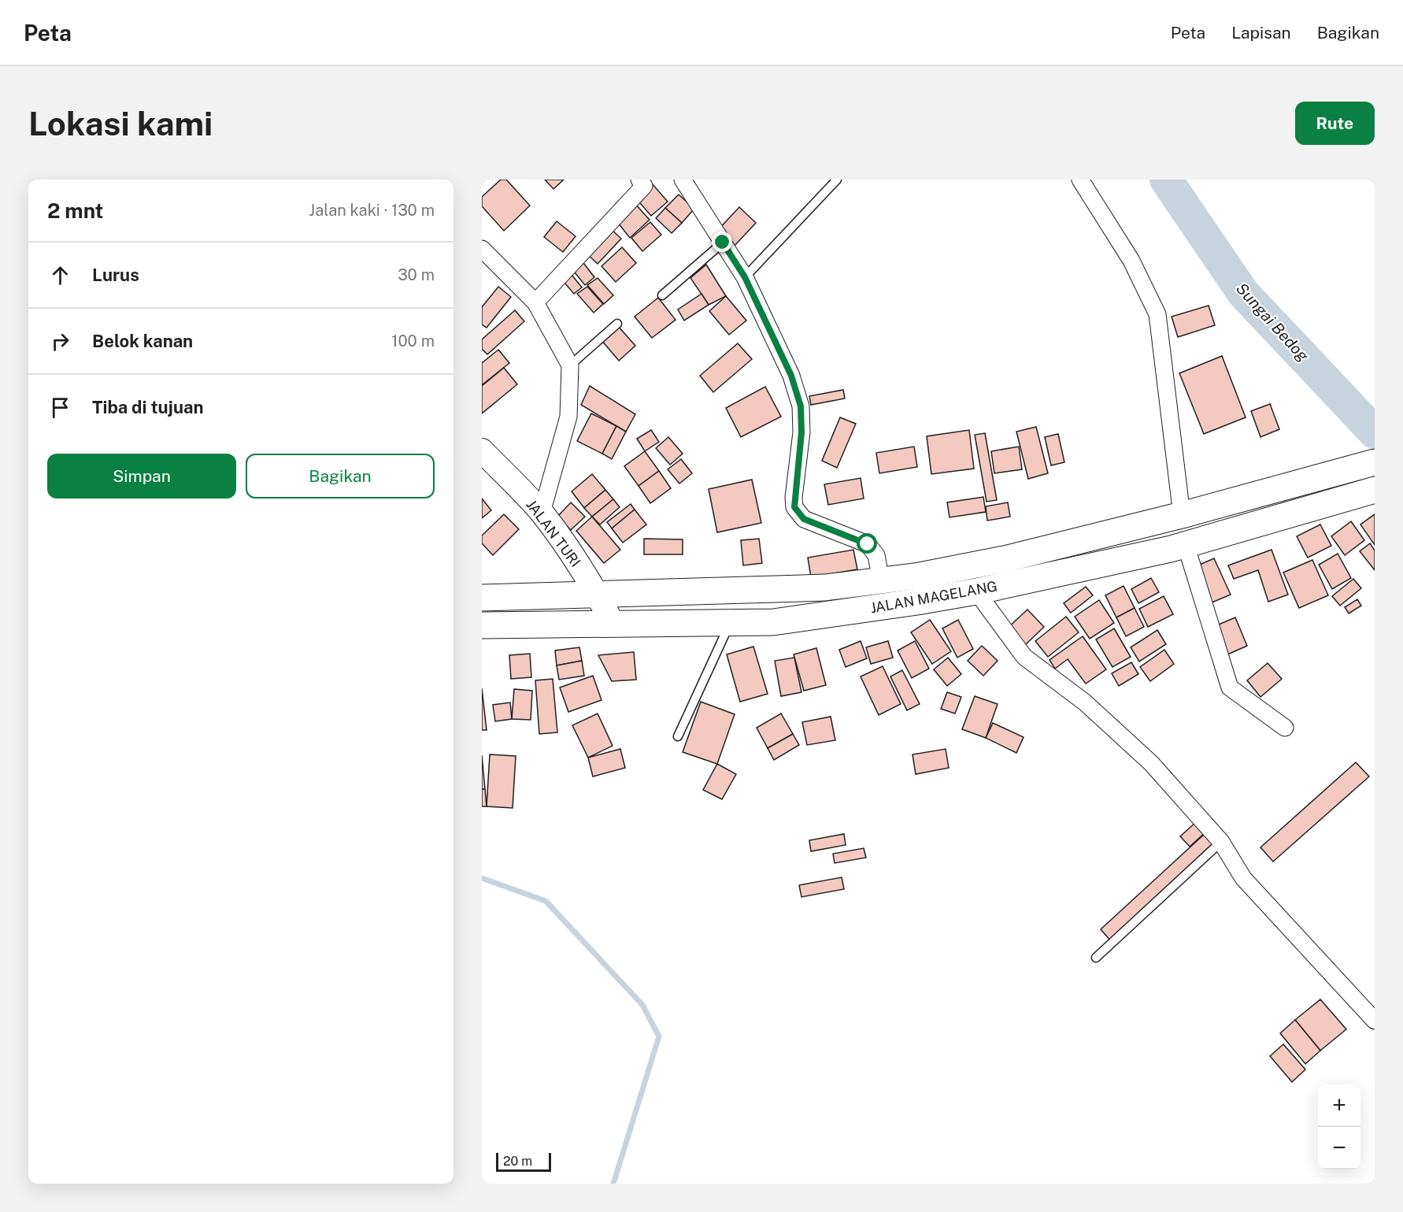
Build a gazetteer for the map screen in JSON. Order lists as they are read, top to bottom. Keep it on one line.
{"streets":{"highway":["JALAN MAGELANG"],"main road":["JALAN TURI"]},"crossings":[["JALAN TURI","JALAN MAGELANG"]],"water":["Sungai Bedog"],"scale_bar":"20 m","page":{"header":"Peta","nav":["Peta","Lapisan","Bagikan"],"buttons":["Rute",["Simpan","Bagikan"]],"title":"Lokasi kami","heading":["2 mnt","Jalan kaki · 130 m"],"list":[["Lurus","30 m"],["Belok kanan","100 m"],"Tiba di tujuan"],"map_buttons":["+","−"],"scale":"20 m"}}
